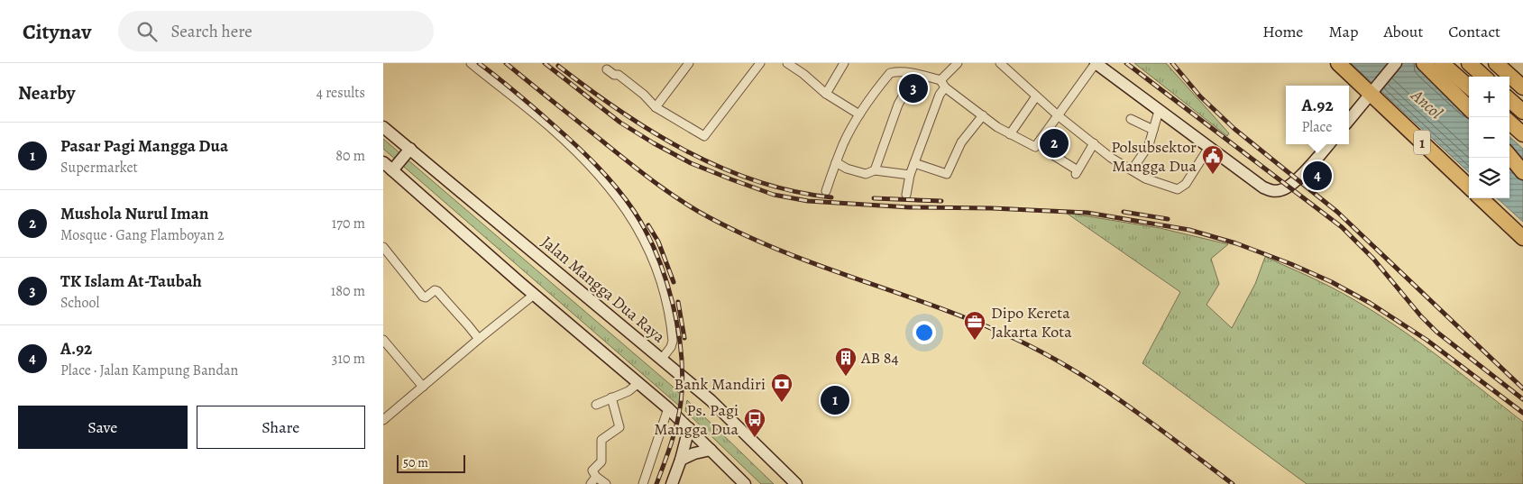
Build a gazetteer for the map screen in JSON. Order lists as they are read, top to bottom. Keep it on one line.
{"streets":{"highway":["1"],"main road":["Jalan Mangga Dua Raya"]},"water":["Ancol"],"places":{"public building":["Polsubsektor Mangga Dua"],"office":["Dipo Kereta Jakarta Kota"],"building":["AB 84"],"bank":["Bank Mandiri"],"bus stop":["Ps. Pagi Mangga Dua"]},"scale_bar":"50 m","page":{"header":"Citynav","search":"Search here","nav":["Home","Map","About","Contact"],"heading":["Nearby","4 results"],"pins":["3","2","4","1"],"map_buttons":["+","−"],"popup":["A.92","Place"],"list":[{"mark":"1","name":"Pasar Pagi Mangga Dua","note":"Supermarket","value":"80 m"},{"mark":"2","name":"Mushola Nurul Iman","note":"Mosque · Gang Flamboyan 2","value":"170 m"},{"mark":"3","name":"TK Islam At-Taubah","note":"School","value":"180 m"},{"mark":"4","name":"A.92","note":"Place · Jalan Kampung Bandan","value":"310 m"}],"buttons":["Save","Share"],"scale":"50 m"}}
